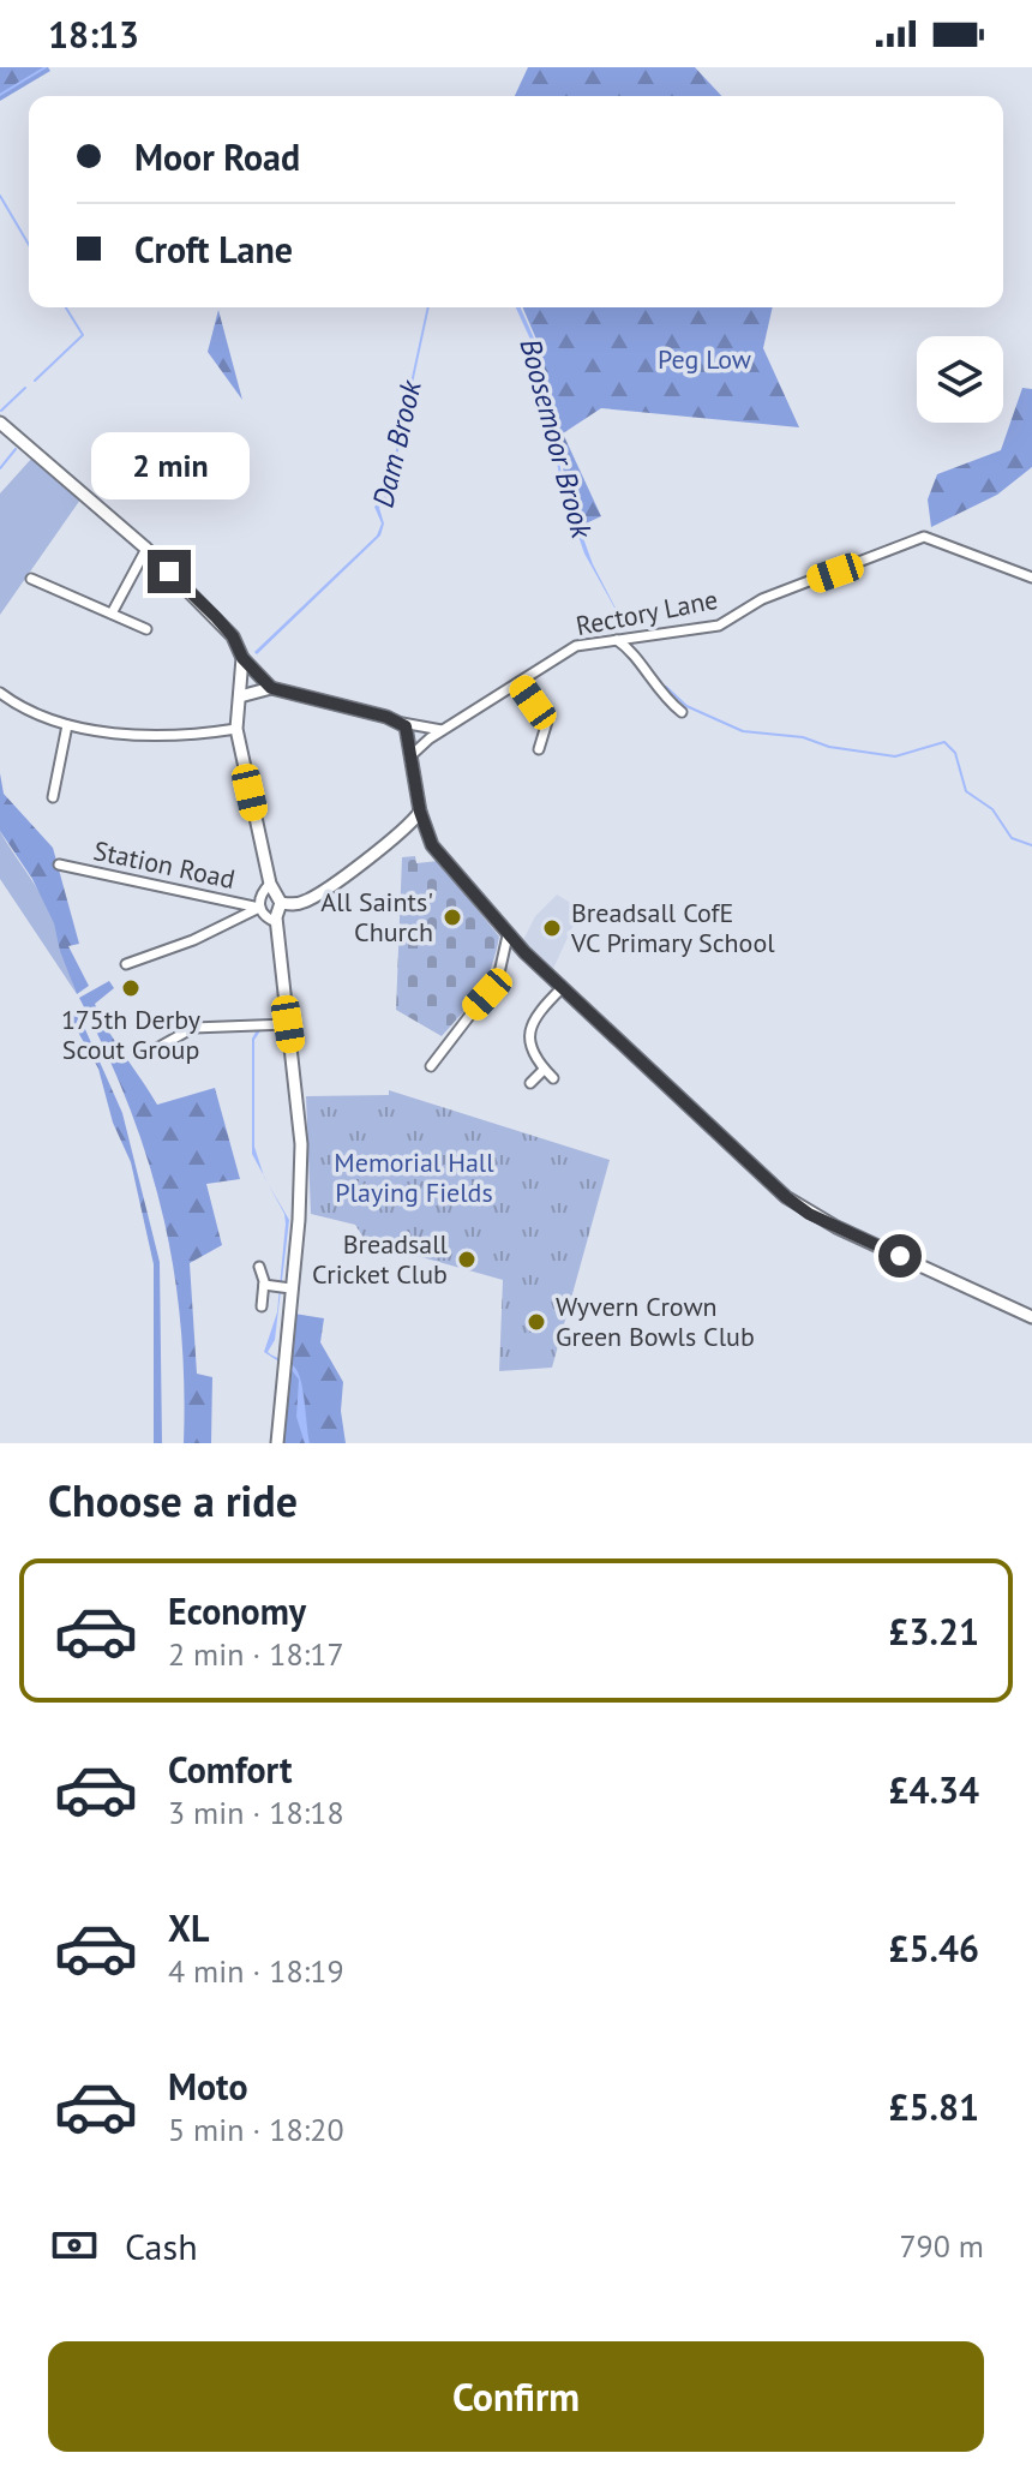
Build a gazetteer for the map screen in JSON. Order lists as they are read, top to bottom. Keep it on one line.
{"streets":{"street":["Rectory Lane","Station Road"]},"water":["Boosemoor Brook","Dam Brook"],"parks":["Peg Low","Memorial Hall Playing Fields"],"places":["All Saints' Church","Breadsall CofE VC Primary School","175th Derby Scout Group","Breadsall Cricket Club","Wyvern Crown Green Bowls Club"],"page":{"status":"18:13","banner":["Moor Road","Croft Lane"],"bubble":"2 min","heading":"Choose a ride","list":[{"name":"Economy","note":"2 min · 18:17","value":"£3.21"},{"name":"Comfort","note":"3 min · 18:18","value":"£4.34"},{"name":"XL","note":"4 min · 18:19","value":"£5.46"},{"name":"Moto","note":"5 min · 18:20","value":"£5.81"}],"pay":["Cash","790 m"],"buttons":"Confirm"}}
